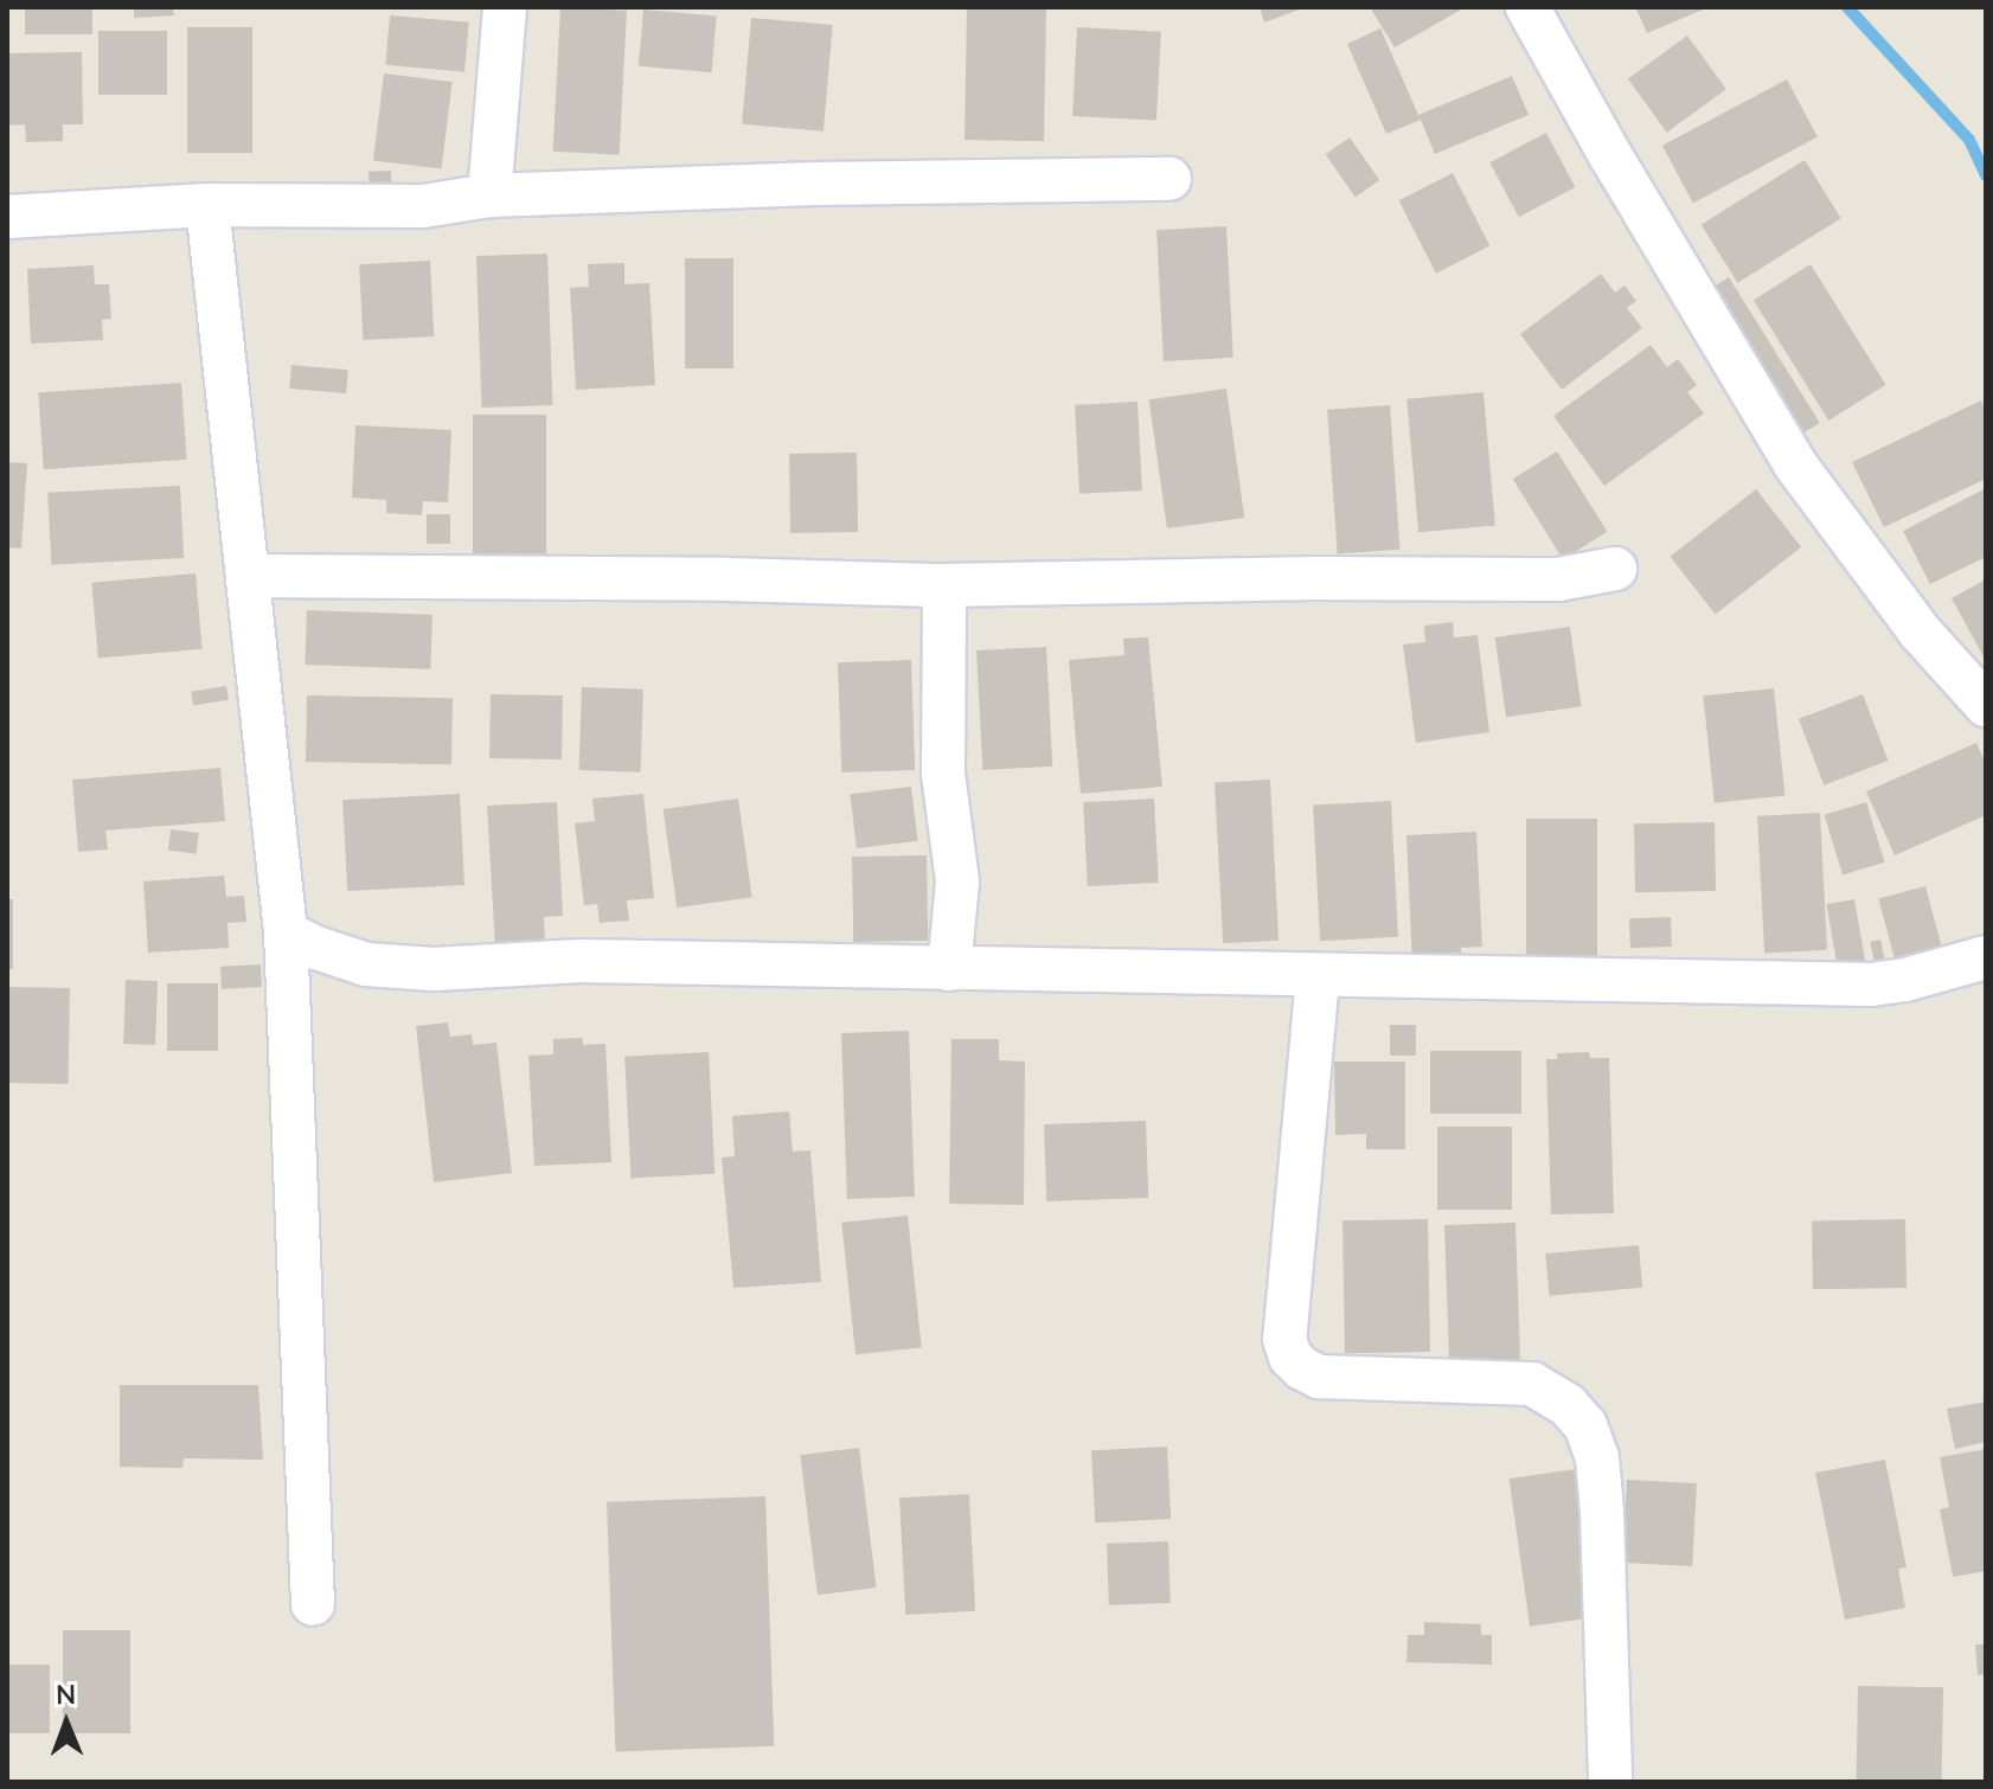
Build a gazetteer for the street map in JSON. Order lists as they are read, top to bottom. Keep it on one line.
{"north":"top"}
